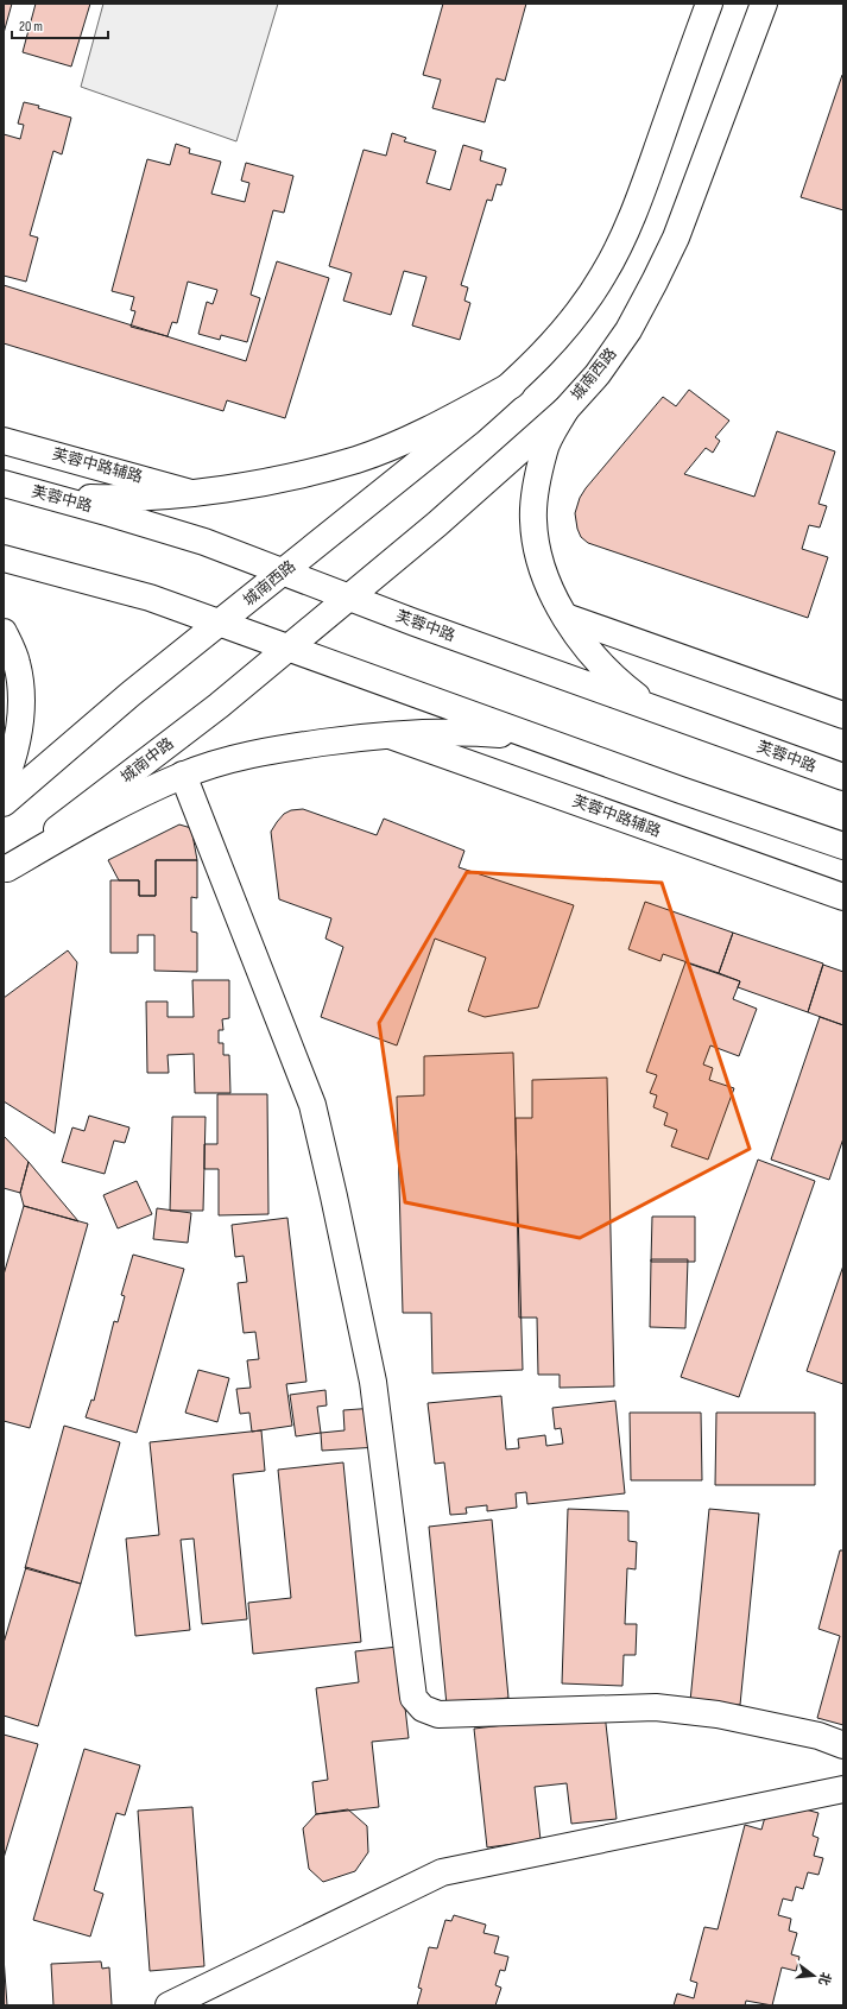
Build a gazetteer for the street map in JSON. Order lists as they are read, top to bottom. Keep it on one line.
{"streets":{"main road":["城南西路","芙蓉中路辅路","芙蓉中路","城南中路"]},"crossings":[["城南西路","芙蓉中路"],["城南西路","城南中路"]],"scale_bar":"20 m","north":"right"}
